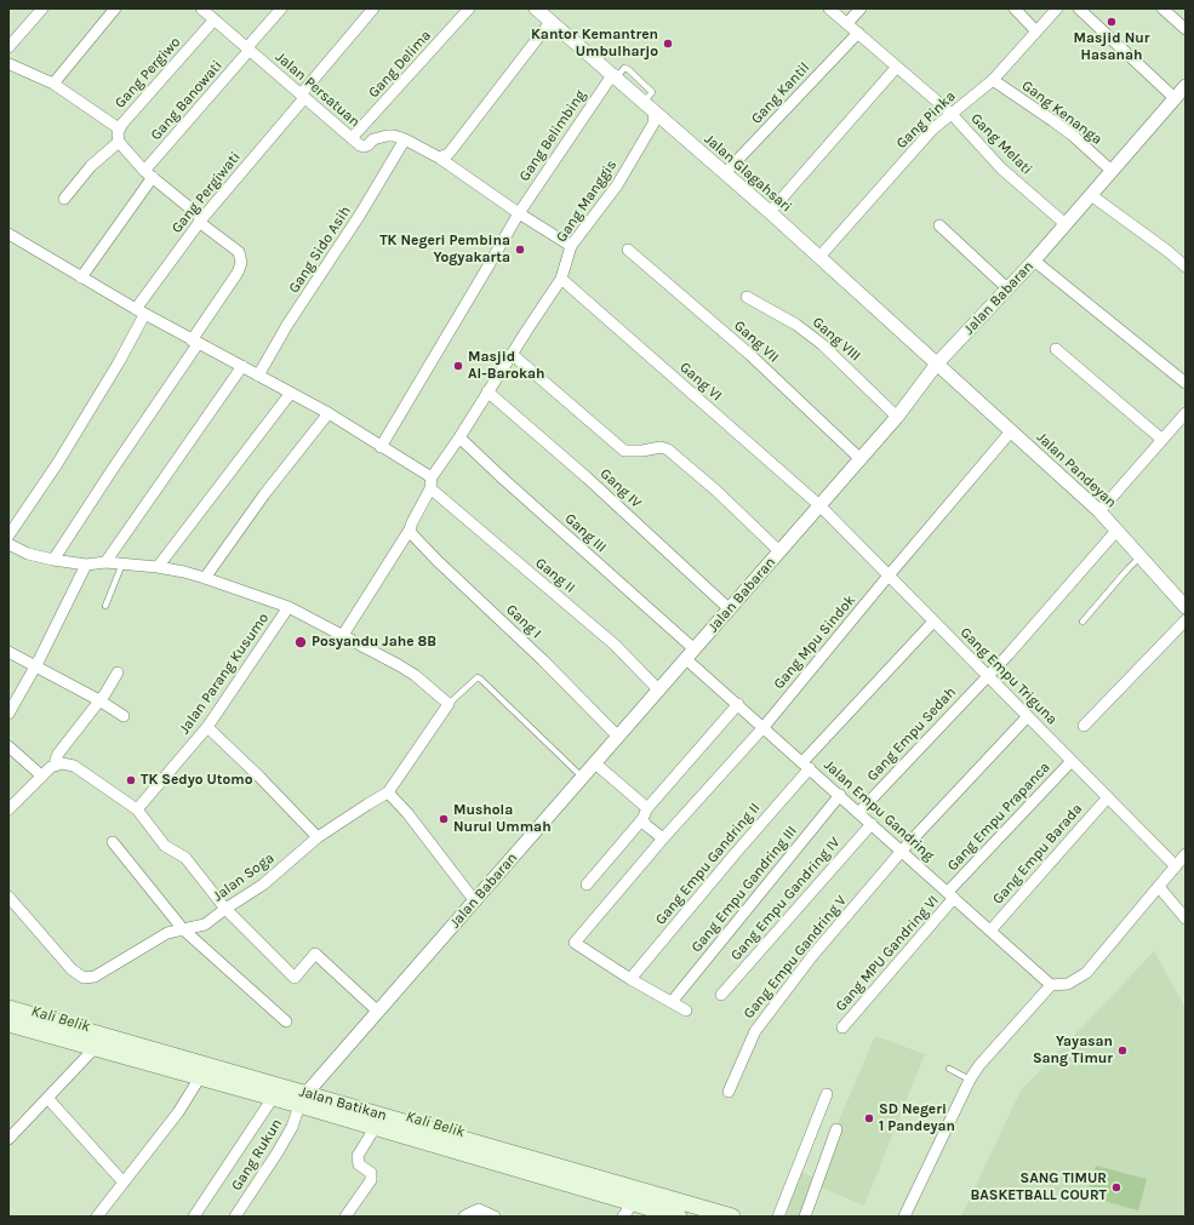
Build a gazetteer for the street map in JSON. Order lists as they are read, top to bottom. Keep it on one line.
{"streets":{"main road":["Jalan Batikan"],"street":["Gang Delima","Gang Pergiwo","Jalan Persatuan","Gang Kantil","Gang Banowati","Gang Kenanga","Gang Pinka","Gang Belimbing","Gang Melati","Jalan Glagahsari","Gang Pergiwati","Gang Manggis","Gang Sido Asih","Jalan Babaran","Gang VIII","Gang VII","Gang VI","Jalan Pandeyan","Gang IV","Gang III","Gang II","Gang I","Gang Mpu Sindok","Jalan Parang Kusumo","Gang Empu Triguna","Gang Empu Sedah","Jalan Empu Gandring","Gang Empu Prapanca","Gang Empu Barada","Gang Empu Gandring II","Jalan Soga","Gang Empu Gandring III","Gang Empu Gandring IV","Gang MPU Gandring VI","Gang Empu Gandring V","Gang Rukun"]},"crossings":[["Gang Delima","Jalan Persatuan"],["Gang Pergiwo","Jalan Persatuan"],["Jalan Persatuan","Gang Banowati"],["Jalan Persatuan","Gang Belimbing"],["Jalan Persatuan","Gang Pergiwati"],["Jalan Persatuan","Gang Manggis"],["Jalan Persatuan","Gang Sido Asih"],["Gang Kantil","Gang Melati"],["Gang Kantil","Jalan Glagahsari"],["Gang Banowati","Gang II"],["Gang Kenanga","Gang Pinka"],["Gang Kenanga","Jalan Babaran"],["Gang Pinka","Gang Melati"],["Gang Pinka","Jalan Glagahsari"],["Gang Belimbing","Jalan Glagahsari"],["Gang Belimbing","Gang II"],["Gang Melati","Jalan Babaran"],["Jalan Glagahsari","Gang Manggis"],["Jalan Glagahsari","Jalan Babaran"],["Jalan Glagahsari","Jalan Pandeyan"],["Gang Pergiwati","Gang II"],["Gang Manggis","Gang VI"],["Gang Manggis","Gang IV"],["Gang Manggis","Gang III"],["Gang Manggis","Gang II"],["Gang Manggis","Gang I"],["Gang Sido Asih","Gang II"],["Jalan Babaran","Gang VIII"],["Jalan Babaran","Gang VII"],["Jalan Babaran","Gang VI"],["Jalan Babaran","Jalan Pandeyan"],["Jalan Babaran","Gang IV"],["Jalan Babaran","Gang III"],["Jalan Babaran","Gang II"],["Jalan Babaran","Gang I"],["Jalan Babaran","Gang Empu Triguna"],["Jalan Babaran","Jalan Empu Gandring"],["Jalan Babaran","Jalan Batikan"],["Jalan Babaran","Gang Rukun"],["Gang VI","Gang Empu Triguna"],["Jalan Pandeyan","Gang Mpu Sindok"],["Jalan Pandeyan","Gang Empu Sedah"],["Gang III","Jalan Empu Gandring"],["Gang Mpu Sindok","Gang Empu Triguna"],["Gang Mpu Sindok","Jalan Empu Gandring"],["Gang Mpu Sindok","Gang Empu Gandring II"],["Gang Empu Triguna","Gang Empu Sedah"],["Gang Empu Triguna","Gang Empu Prapanca"],["Gang Empu Triguna","Gang Empu Barada"],["Gang Empu Triguna","Gang Empu Gandring II"],["Gang Empu Triguna","Gang Empu Gandring V"],["Gang Empu Sedah","Jalan Empu Gandring"],["Jalan Empu Gandring","Gang Empu Prapanca"],["Jalan Empu Gandring","Gang Empu Barada"],["Jalan Empu Gandring","Gang Empu Gandring II"],["Jalan Empu Gandring","Gang Empu Gandring III"],["Jalan Empu Gandring","Gang Empu Gandring IV"],["Jalan Empu Gandring","Gang MPU Gandring VI"],["Jalan Empu Gandring","Gang Empu Gandring V"],["Gang Empu Prapanca","Gang MPU Gandring VI"],["Jalan Batikan","Gang Rukun"]],"water":["Kali Belik"],"places":["Masjid Nur Hasanah","Kantor Kemantren Umbulharjo","TK Negeri Pembina Yogyakarta","Masjid Al-Barokah","Posyandu Jahe 8B","TK Sedyo Utomo","Mushola Nurul Ummah","Yayasan Sang Timur","SD Negeri 1 Pandeyan","SANG TIMUR BASKETBALL COURT"]}
